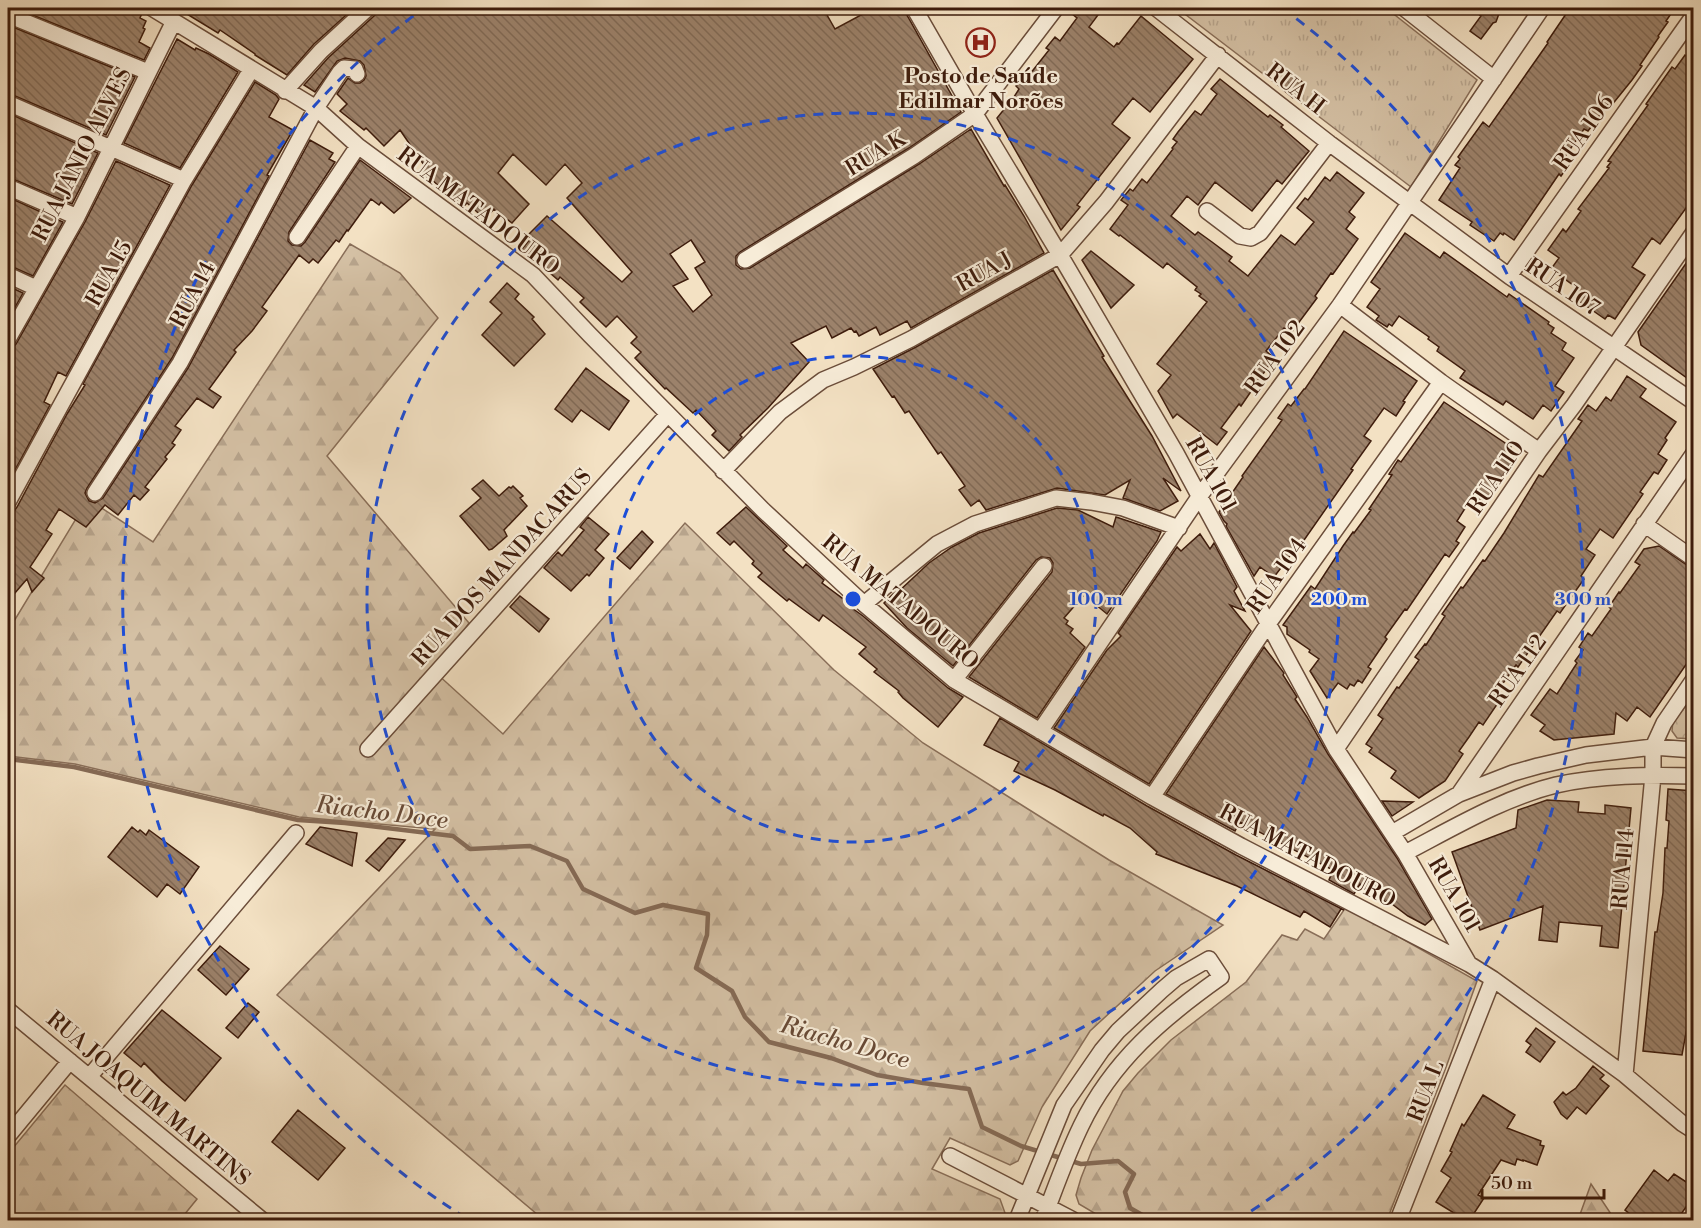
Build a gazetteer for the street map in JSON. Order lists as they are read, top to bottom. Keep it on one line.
{"streets":{"street":["RUA H","RUA 106","RUA K","RUA JÂNIO ALVES","RUA MATADOURO","RUA J","RUA 15","RUA 107","RUA 14","RUA 102","RUA 101","RUA 110","RUA DOS MANDACARUS","RUA 104","RUA 112","RUA 114","RUA L","RUA JOAQUIM MARTINS"]},"crossings":[["RUA H","RUA J"],["RUA H","RUA 107"],["RUA H","RUA 102"],["RUA 106","RUA 107"],["RUA K","RUA 101"],["RUA JÂNIO ALVES","RUA MATADOURO"],["RUA MATADOURO","RUA J"],["RUA MATADOURO","RUA 15"],["RUA MATADOURO","RUA 14"],["RUA MATADOURO","RUA 102"],["RUA MATADOURO","RUA 101"],["RUA MATADOURO","RUA DOS MANDACARUS"],["RUA MATADOURO","RUA 104"],["RUA MATADOURO","RUA 114"],["RUA MATADOURO","RUA L"],["RUA J","RUA 101"],["RUA 107","RUA 102"],["RUA 107","RUA 110"],["RUA 102","RUA 101"],["RUA 101","RUA 110"],["RUA 101","RUA 104"]],"water":["Riacho Doce"],"places":{"hospital":["Posto de Saúde Edilmar Norões"]},"scale_bar":"50 m","rings":["100 m","200 m","300 m"]}
